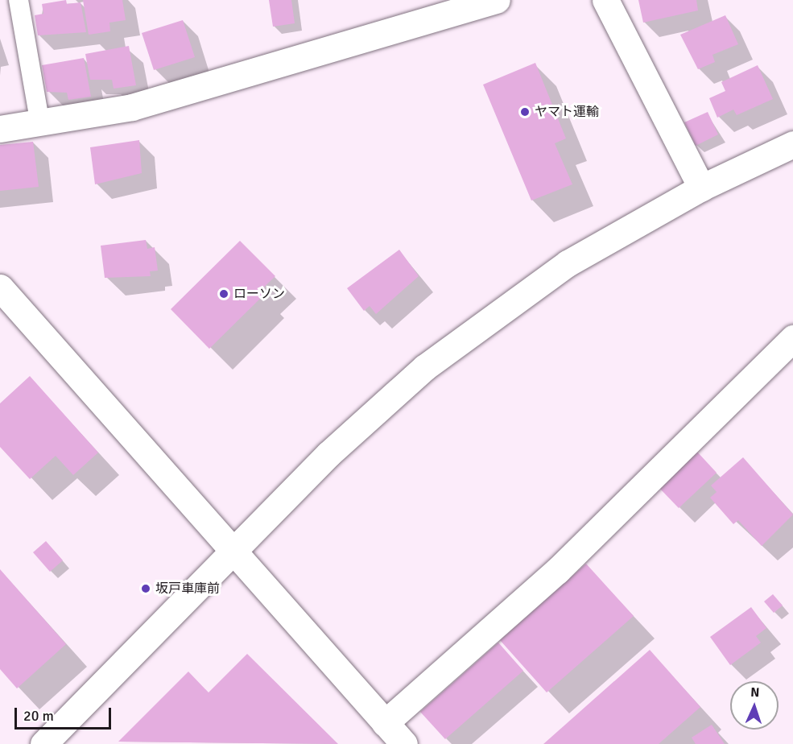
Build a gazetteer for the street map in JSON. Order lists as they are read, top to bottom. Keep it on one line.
{"places":["ヤマト運輸","ローソン","坂戸車庫前"],"scale_bar":"20 m","north":"top"}
